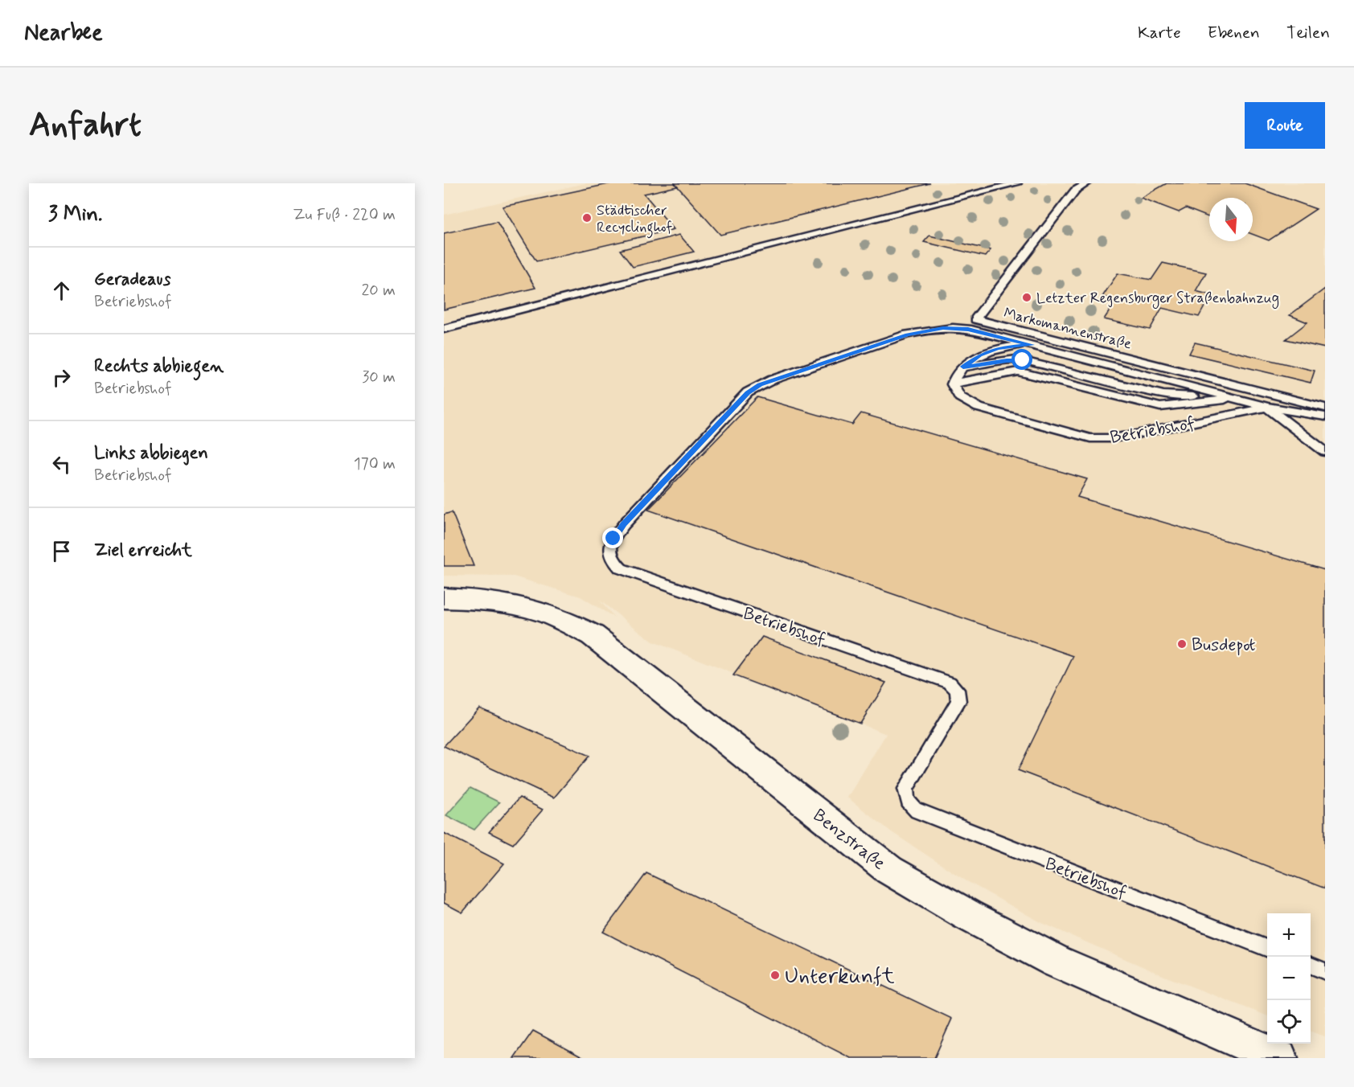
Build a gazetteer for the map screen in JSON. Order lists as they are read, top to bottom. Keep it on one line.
{"streets":{"street":["Benzstraße"],"lane":["Markomannenstraße","Betriebshof"]},"places":["Städtischer Recyclinghof","Letzter Regensburger Straßenbahnzug","Busdepot","Unterkunft"],"north":"bottom","page":{"header":"Nearbee","nav":["Karte","Ebenen","Teilen"],"buttons":"Route","title":"Anfahrt","heading":["3 Min.","Zu Fuß · 220 m"],"list":[["Geradeaus","Betriebshof","20 m"],["Rechts abbiegen","Betriebshof","30 m"],["Links abbiegen","Betriebshof","170 m"],"Ziel erreicht"],"map_buttons":["+","−"]}}
